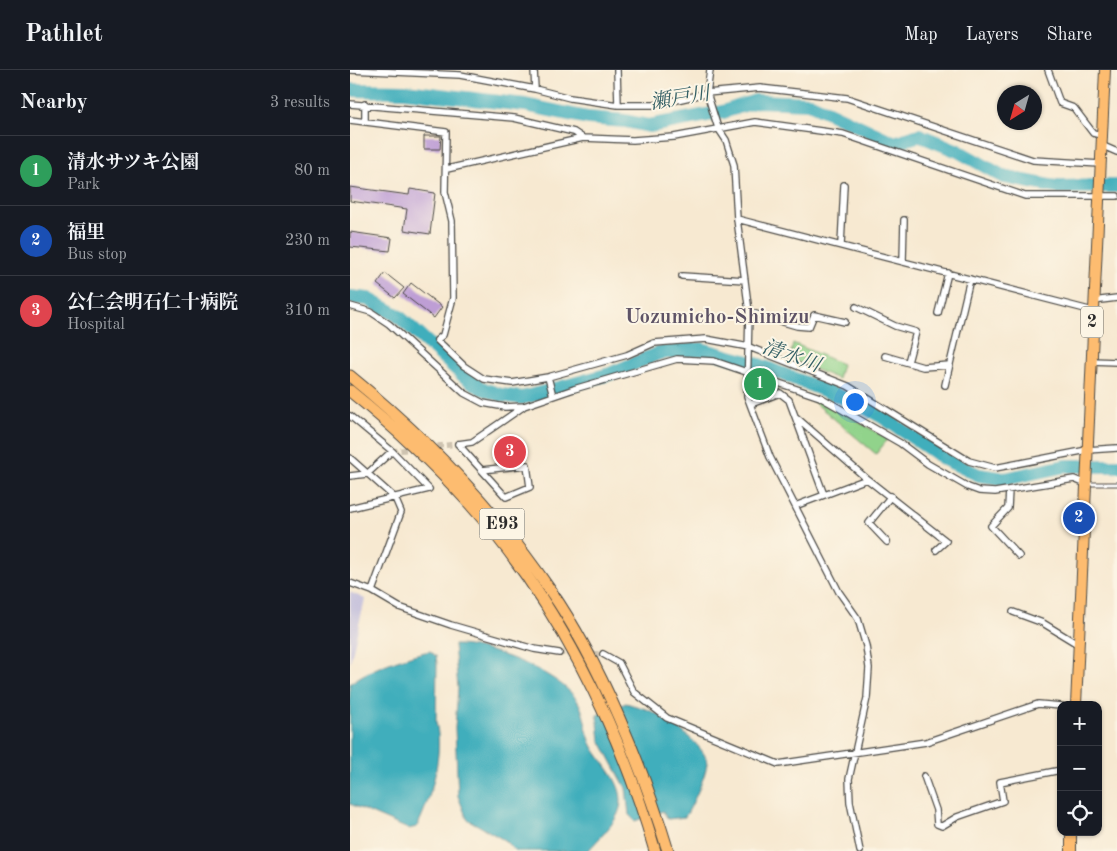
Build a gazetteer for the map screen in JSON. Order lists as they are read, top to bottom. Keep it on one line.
{"streets":{"highway":["2","E93"]},"districts":["Uozumicho-Shimizu"],"water":["瀬戸川","清水川"],"north":"bottom left","page":{"header":"Pathlet","nav":["Map","Layers","Share"],"heading":["Nearby","3 results"],"list":[{"mark":"1","name":"清水サツキ公園","note":"Park","value":"80 m"},{"mark":"2","name":"福里","note":"Bus stop","value":"230 m"},{"mark":"3","name":"公仁会明石仁十病院","note":"Hospital","value":"310 m"}],"pins":["1","3","2"],"map_buttons":["+","−"]}}
